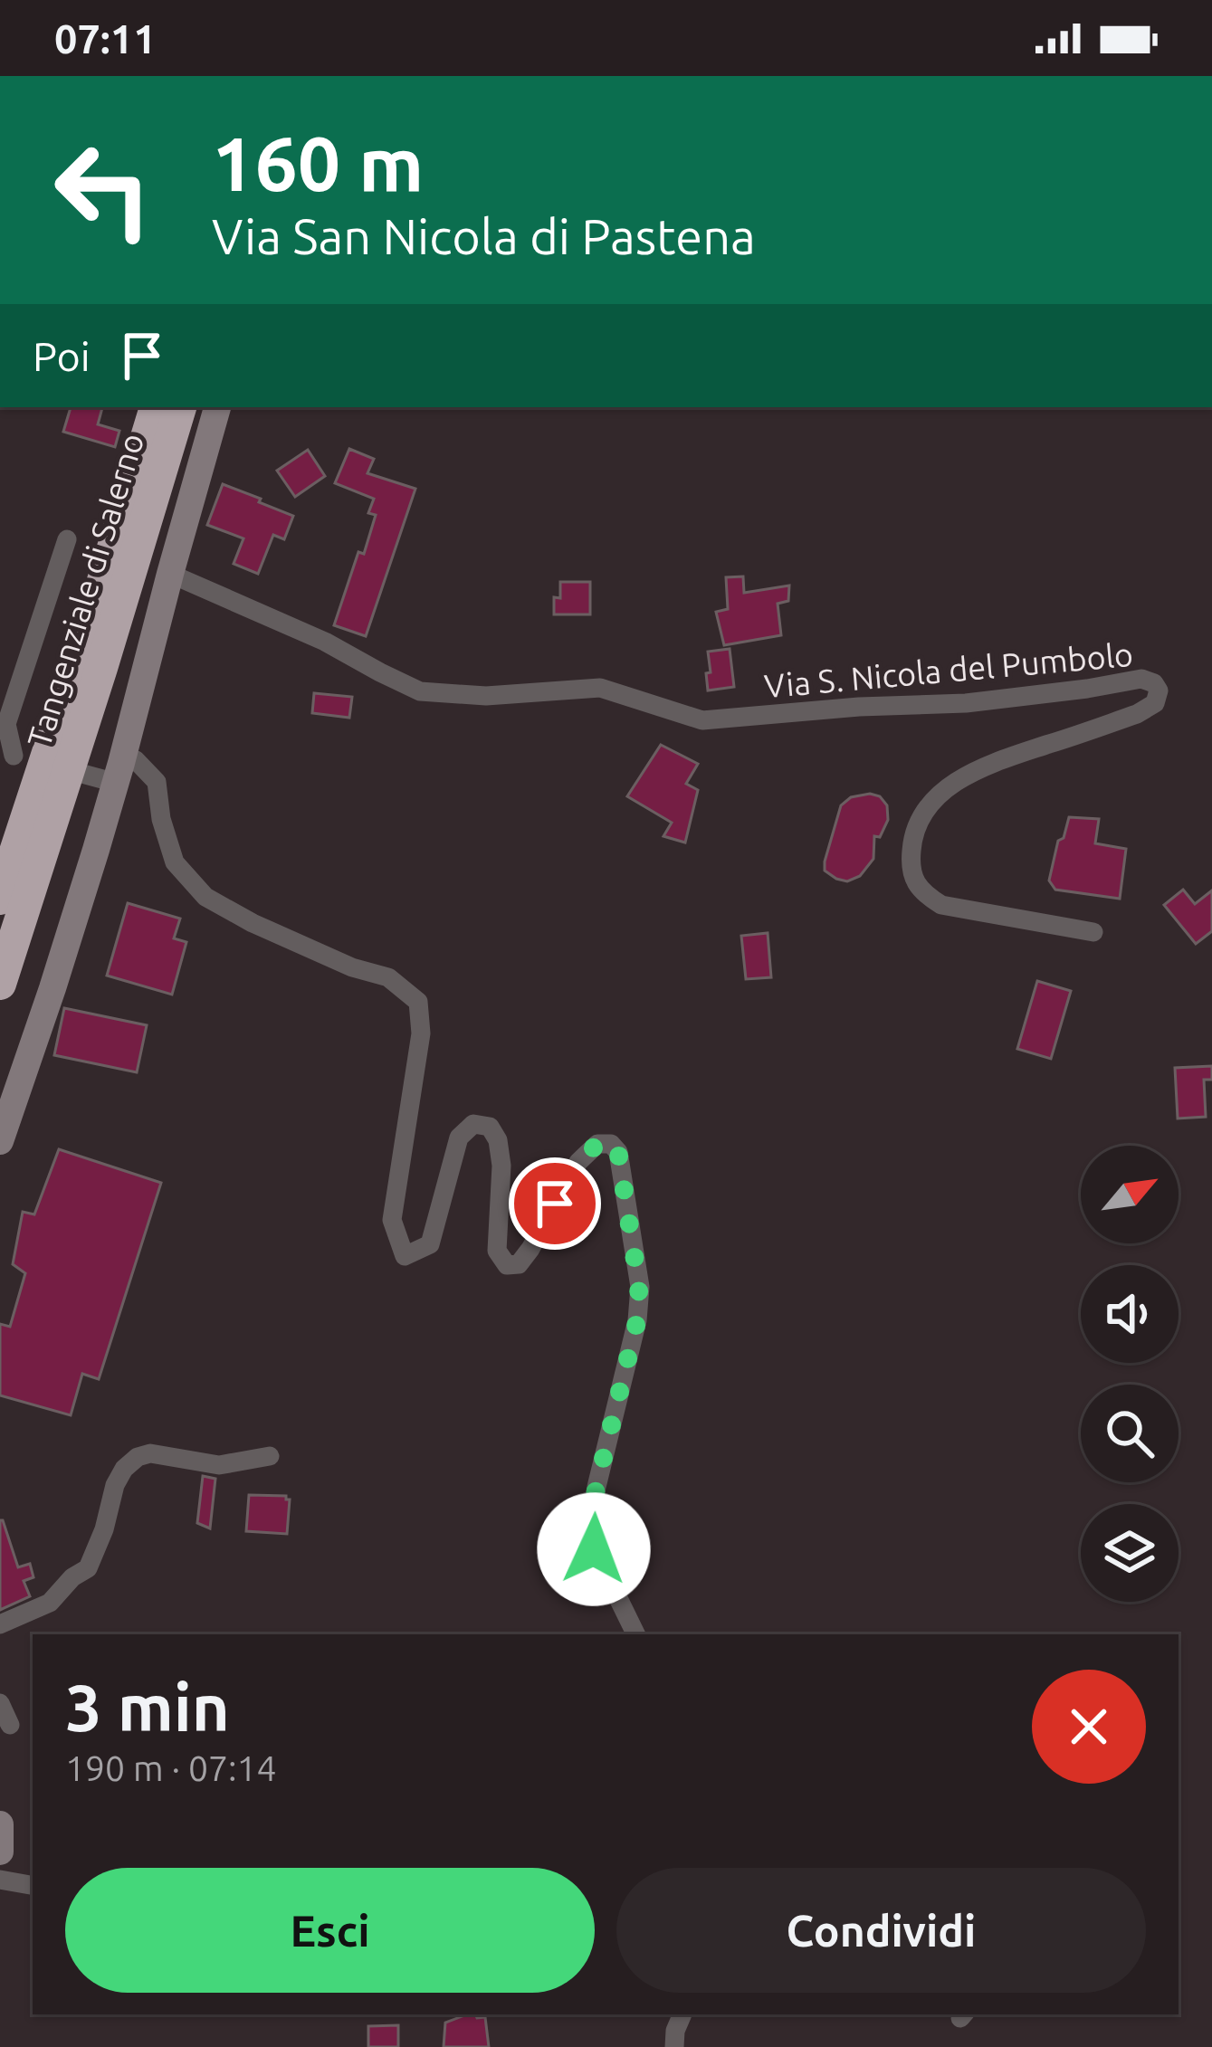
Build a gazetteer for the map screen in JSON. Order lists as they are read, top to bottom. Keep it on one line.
{"streets":{"highway":["Tangenziale di Salerno"],"street":["Via S. Nicola del Pumbolo"]},"north":"top right","page":{"status":"07:11","turn":["160 m","Via San Nicola di Pastena"],"then":"Poi","heading":["3 min","190 m · 07:14"],"buttons":["Esci","Condividi"]}}
